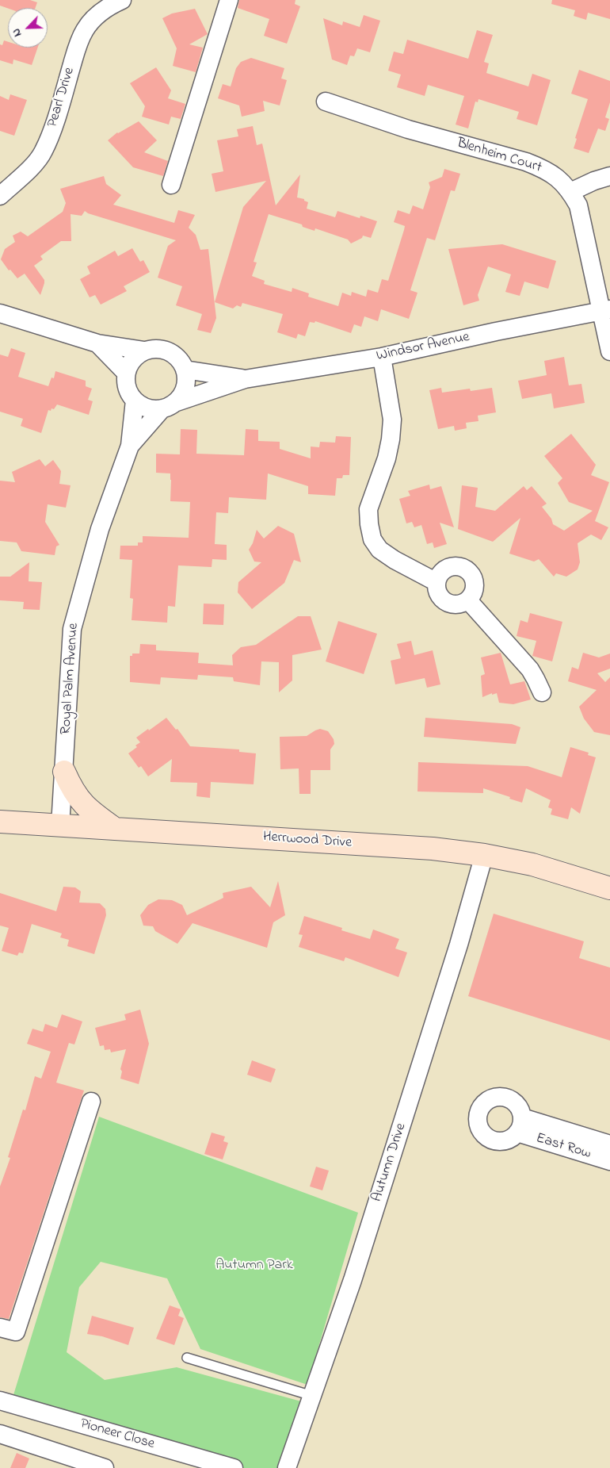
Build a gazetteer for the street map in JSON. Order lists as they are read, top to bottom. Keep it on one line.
{"streets":{"street":["Pearl Drive","Blenheim Court","Windsor Avenue","Royal Palm Avenue","Herrwood Drive","East Row","Autumn Drive","Pioneer Close"]},"crossings":[["Blenheim Court","Windsor Avenue"],["Windsor Avenue","Royal Palm Avenue"],["Royal Palm Avenue","Herrwood Drive"],["Herrwood Drive","Autumn Drive"]],"parks":["Autumn Park"],"north":"bottom left"}
